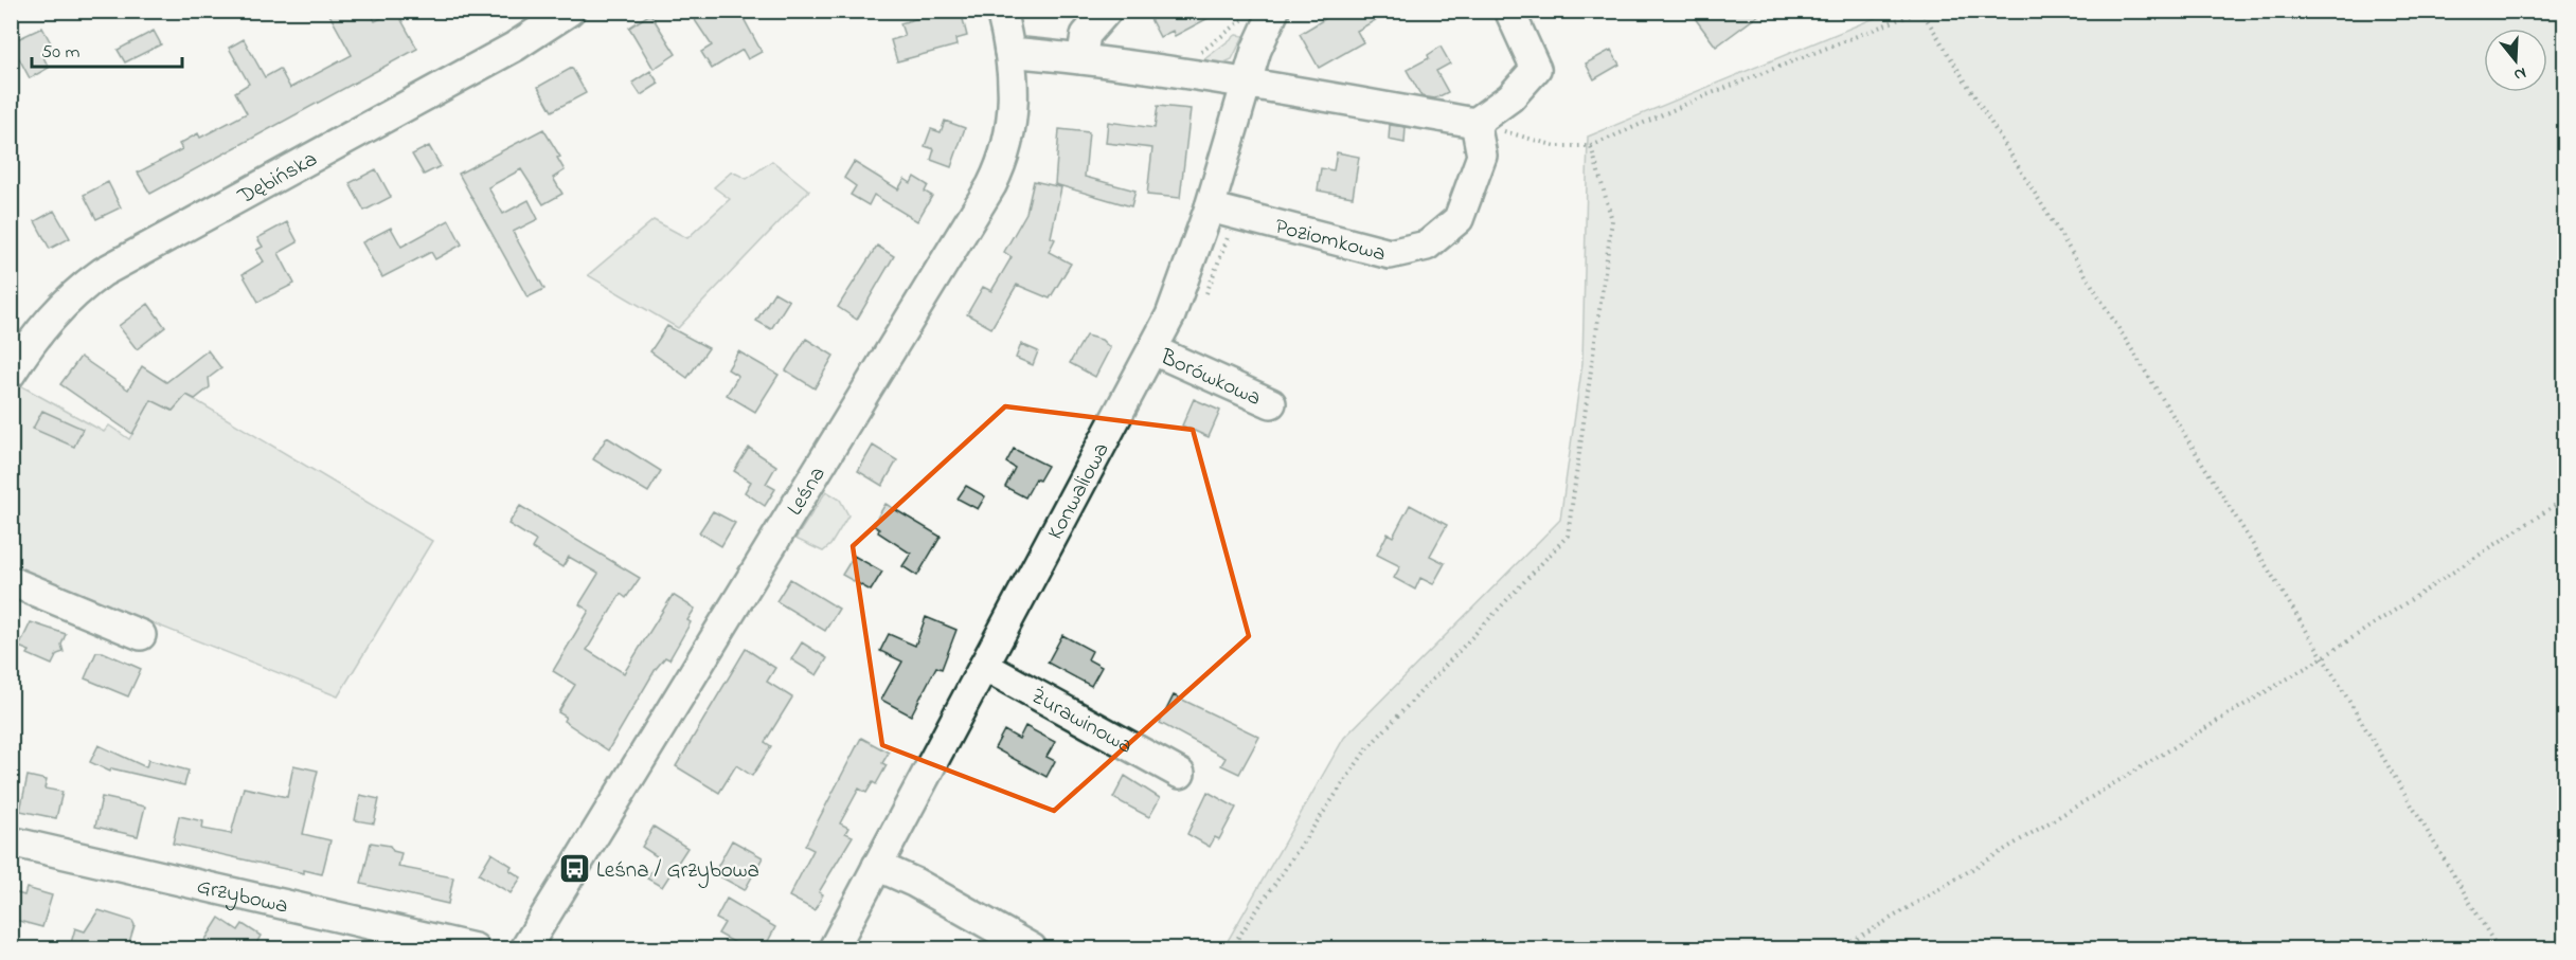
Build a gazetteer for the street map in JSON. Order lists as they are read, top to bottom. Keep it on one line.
{"streets":{"street":["Dębińska","Poziomkowa","Borówkowa","Konwaliowa","Leśna","Żurawinowa","Grzybowa"]},"crossings":[["Poziomkowa","Konwaliowa"],["Borówkowa","Konwaliowa"],["Konwaliowa","Żurawinowa"]],"places":{"bus stop":["Leśna / Grzybowa"]},"scale_bar":"50 m","north":"bottom"}
